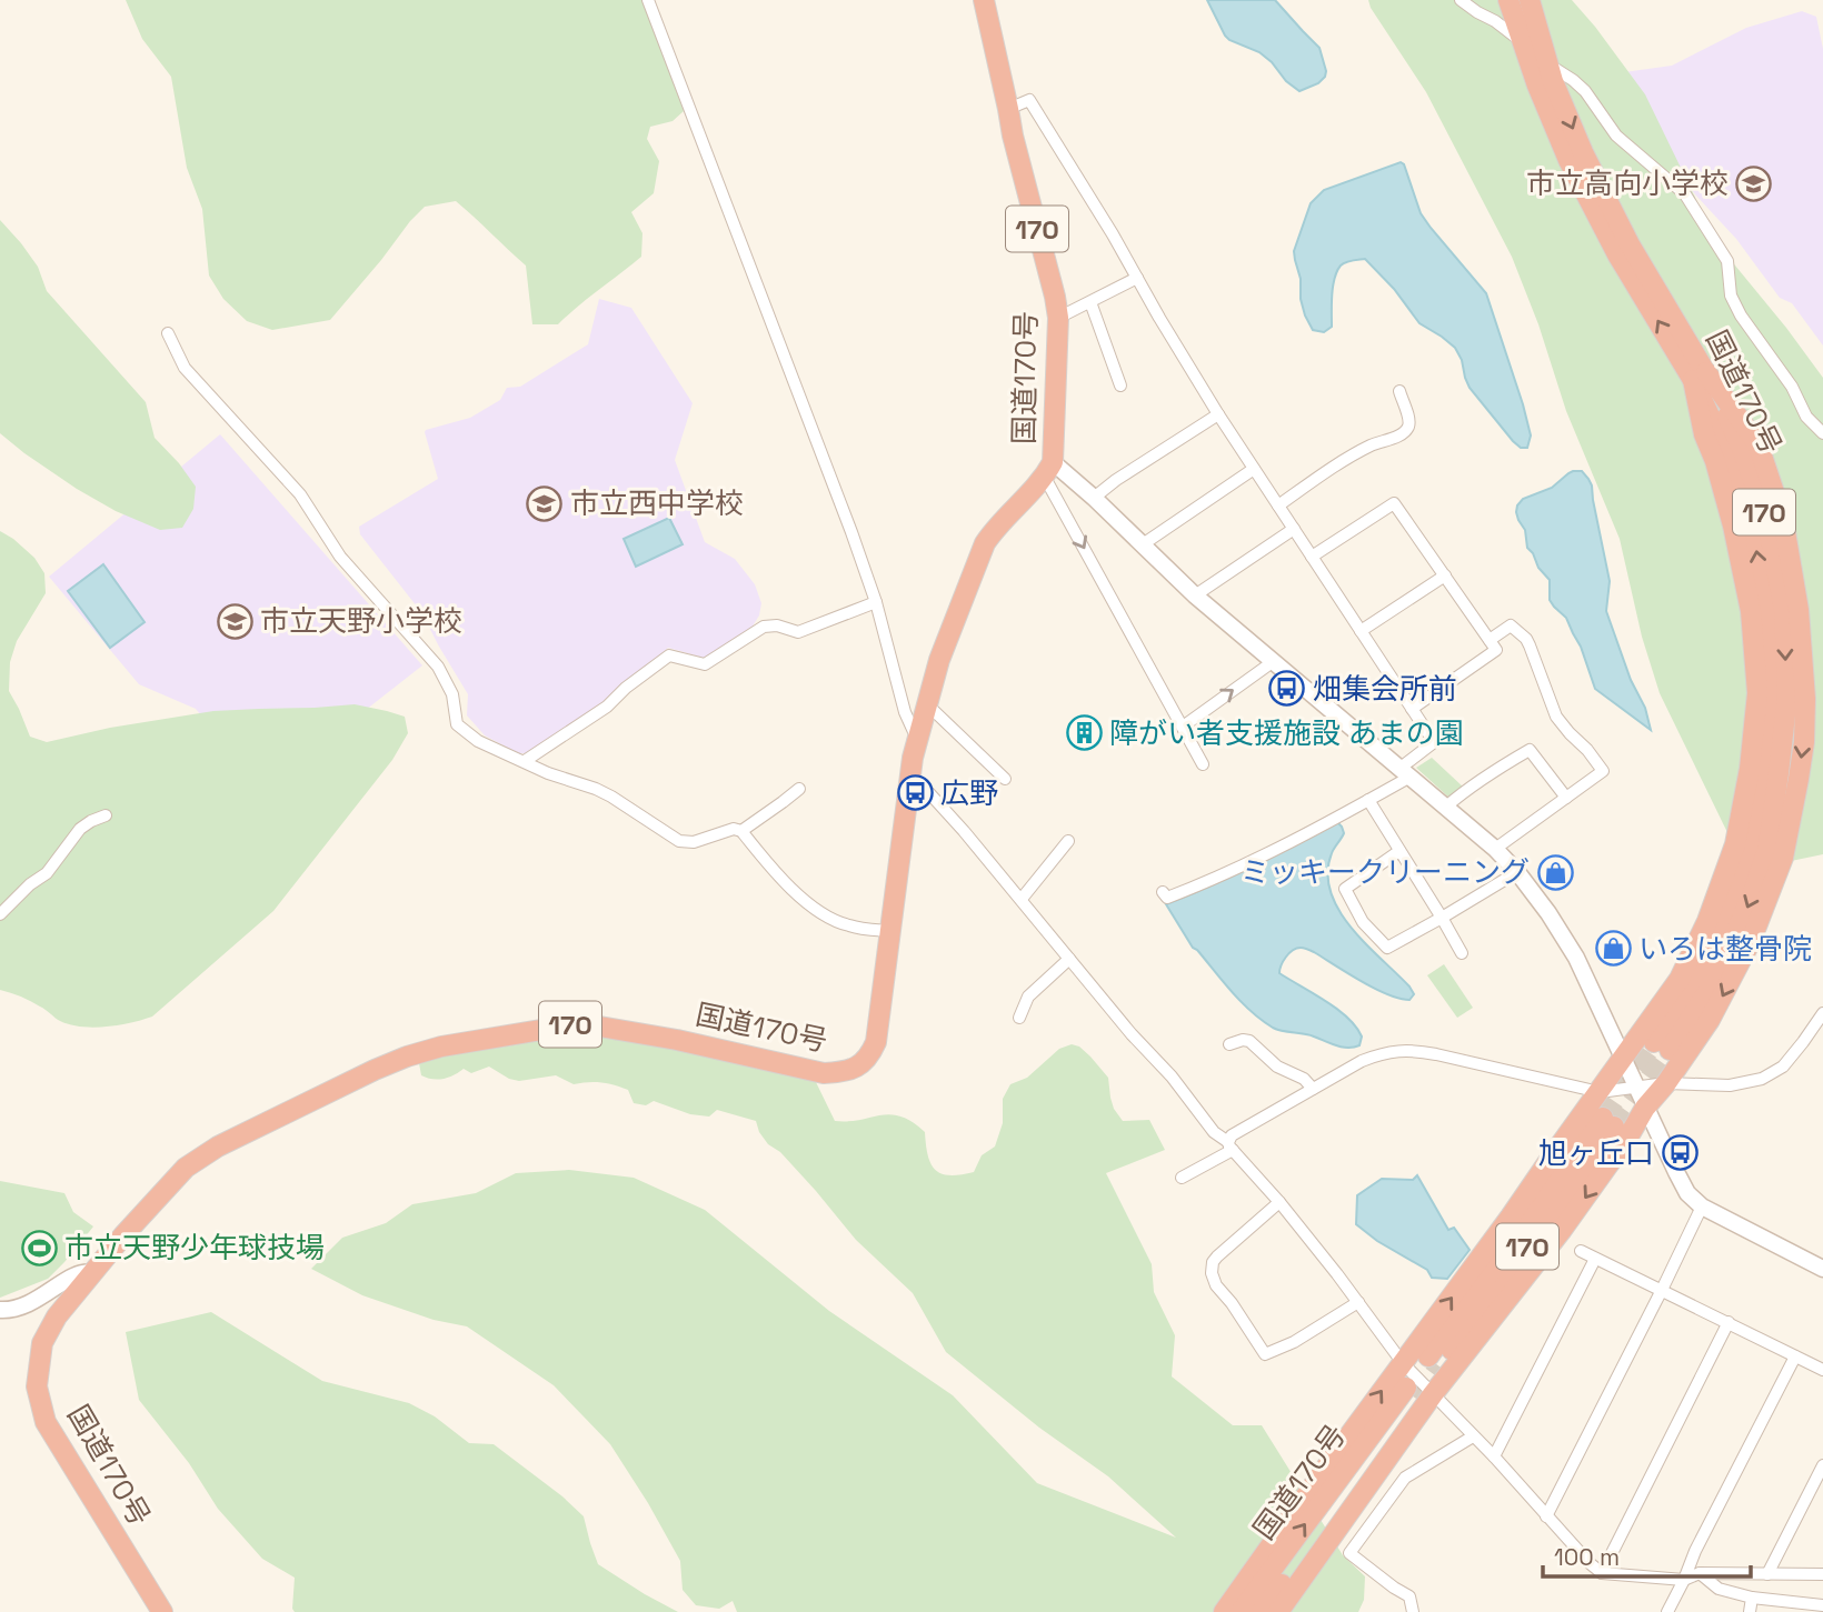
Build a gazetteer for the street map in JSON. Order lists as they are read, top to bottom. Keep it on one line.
{"streets":{"highway":["170","国道170号"]},"places":{"school or university":["市立高向小学校","市立西中学校","市立天野小学校"],"bus stop":["畑集会所前","広野","旭ヶ丘口"],"building":["障がい者支援施設 あまの園"],"shop":["ミッキークリーニング","いろは整骨院"],"sports":["市立天野少年球技場"]},"scale_bar":"100 m"}
